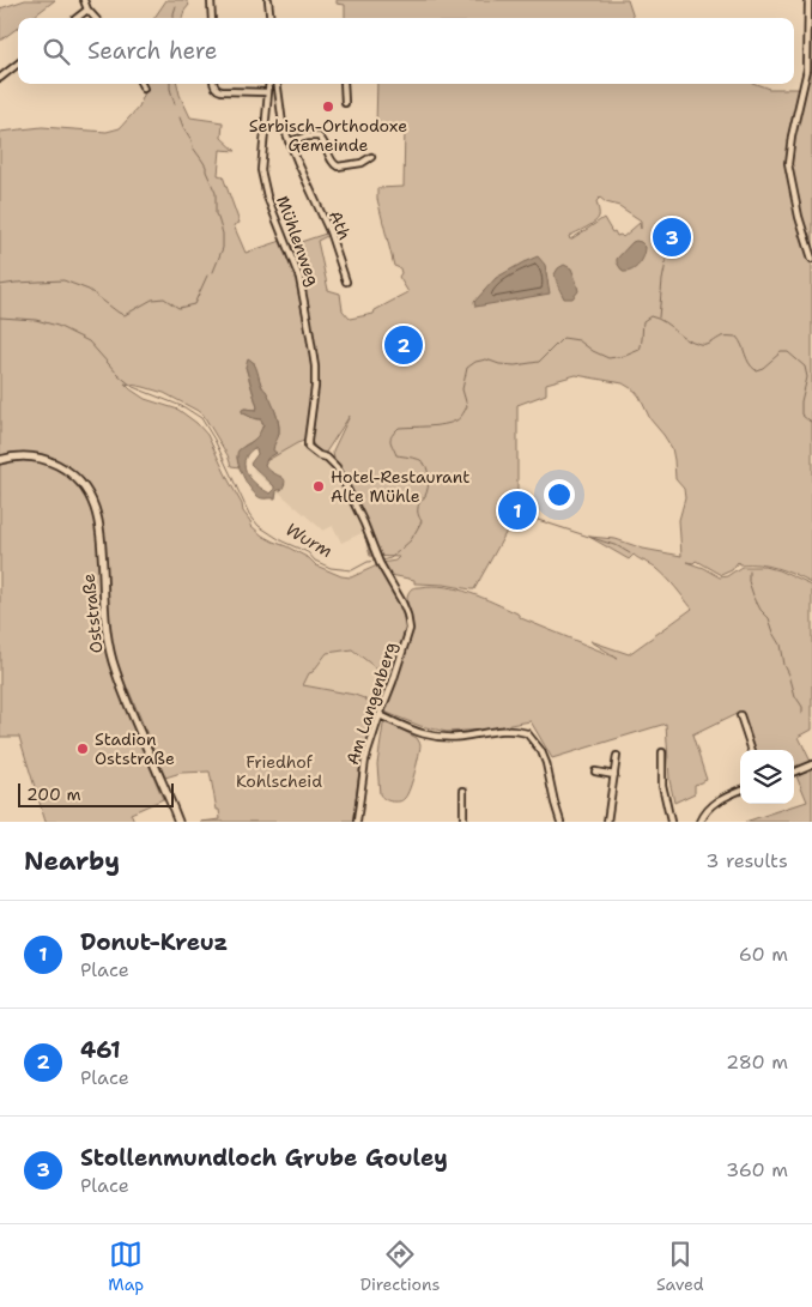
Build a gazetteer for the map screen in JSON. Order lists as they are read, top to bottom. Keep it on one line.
{"streets":{"street":["Ath","Mühlenweg","Oststraße","Am Langenberg"]},"crossings":[["Mühlenweg","Am Langenberg"]],"water":["Wurm"],"parks":["Friedhof Kohlscheid"],"places":["Serbisch-Orthodoxe Gemeinde","Hotel-Restaurant Alte Mühle","Stadion Oststraße"],"scale_bar":"200 m","page":{"search":"Search here","pins":["3","2","1"],"scale":"200 m","heading":["Nearby","3 results"],"list":[{"mark":"1","name":"Donut-Kreuz","note":"Place","value":"60 m"},{"mark":"2","name":"461","note":"Place","value":"280 m"},{"mark":"3","name":"Stollenmundloch Grube Gouley","note":"Place","value":"360 m"}],"nav":["Map","Directions","Saved"]}}
